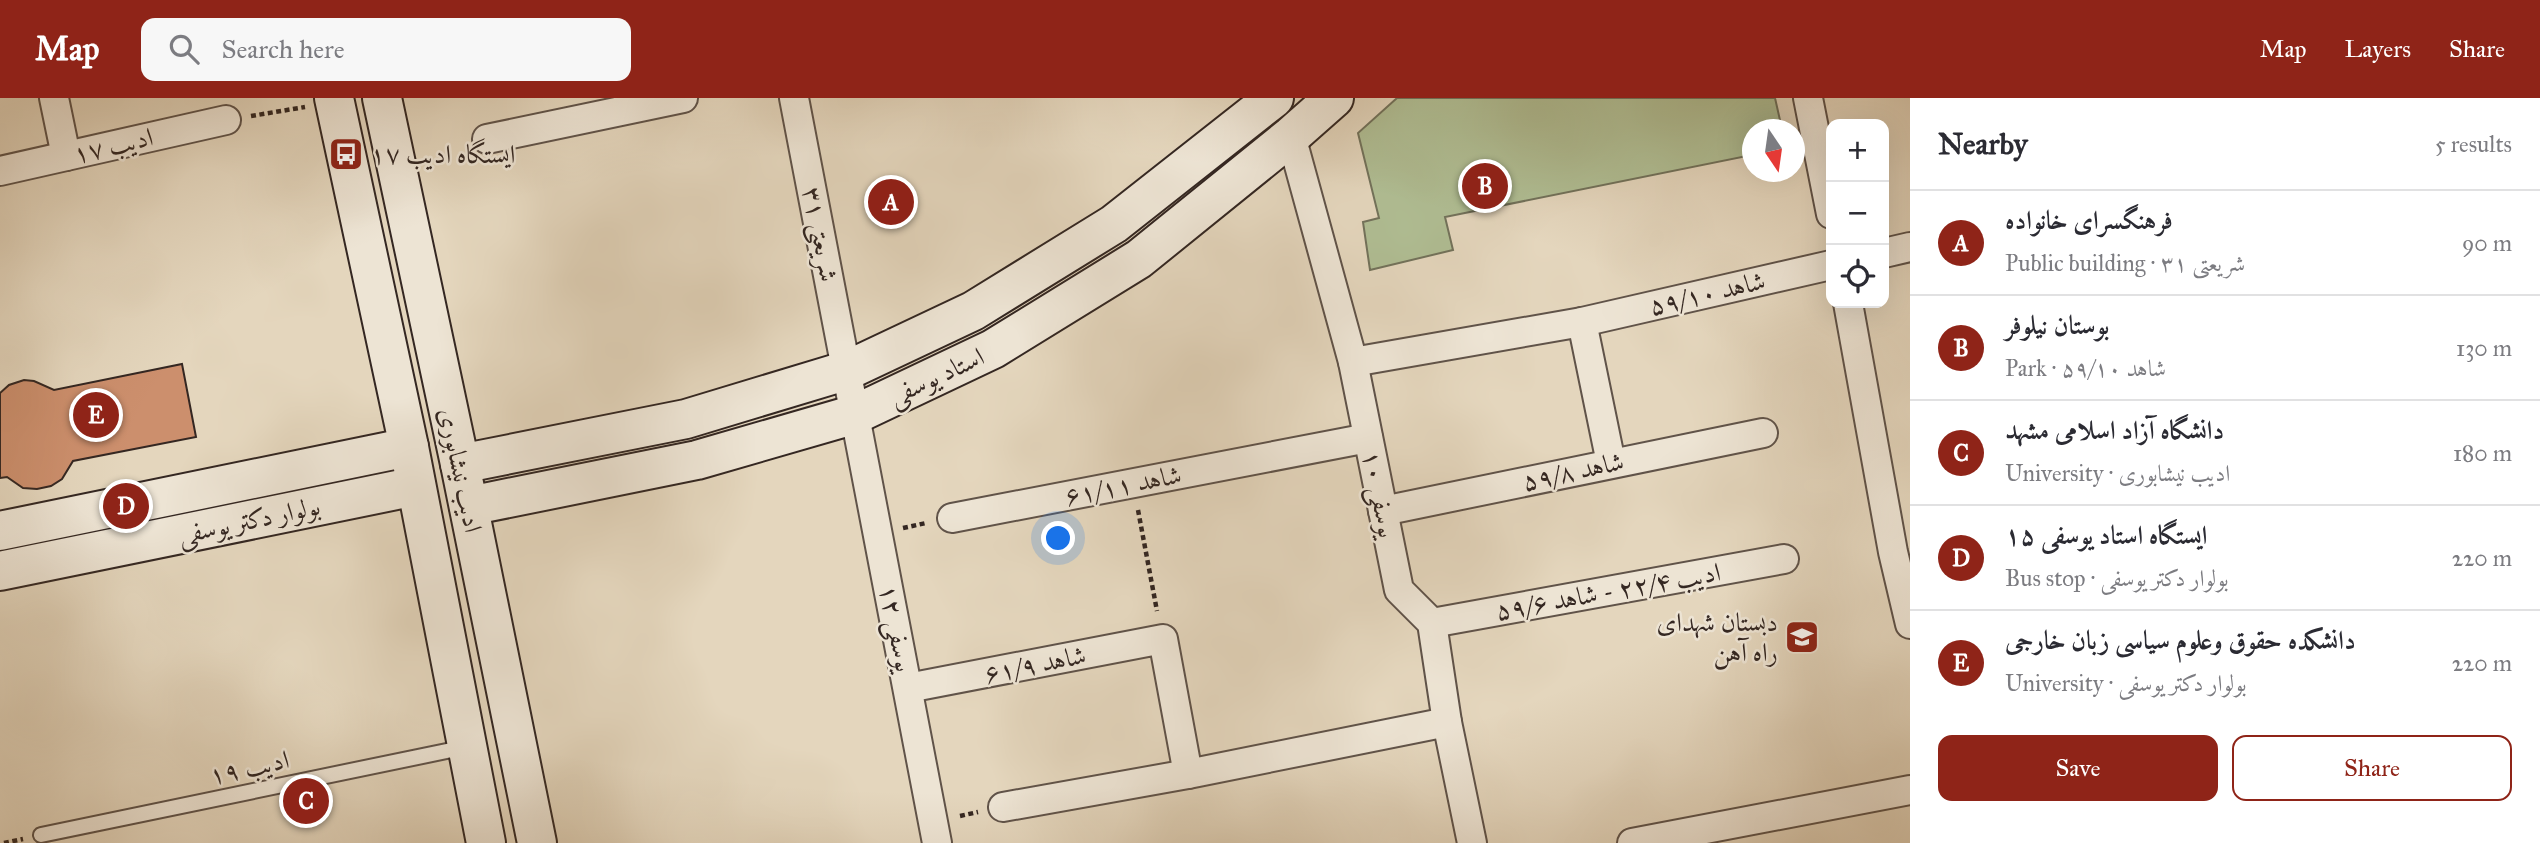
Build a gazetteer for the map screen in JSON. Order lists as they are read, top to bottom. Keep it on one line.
{"streets":{"street":["ادیب ۱۷","شریعتی ۳۱","شاهد ۵۹/‍۱۰","استاد یوسفی","ادیب نیشابوری","شاهد ۵۹/۸","شاهد ۶۱/۱۱","یوسفی ۱۰","بولوار دکتر یوسفی","ادیب ۲۲/۴ - شاهد ۵۹/۶","یوسفی ۱۲","شاهد ۶۱/۹"],"lane":["ادیب ۱۹"]},"crossings":[["شریعتی ۳۱","استاد یوسفی"],["شریعتی ۳۱","یوسفی ۱۲"],["شاهد ۵۹/‍۱۰","یوسفی ۱۰"],["استاد یوسفی","ادیب نیشابوری"],["استاد یوسفی","یوسفی ۱۰"],["استاد یوسفی","یوسفی ۱۲"],["ادیب نیشابوری","بولوار دکتر یوسفی"],["ادیب نیشابوری","ادیب ۱۹"],["شاهد ۵۹/۸","یوسفی ۱۰"],["شاهد ۶۱/۱۱","یوسفی ۱۰"],["یوسفی ۱۰","ادیب ۲۲/۴ - شاهد ۵۹/۶"],["یوسفی ۱۲","شاهد ۶۱/۹"]],"places":{"bus stop":["ایستگاه ادیب ۱۷"],"school or university":["دبستان شهدای راه آهن"]},"north":"bottom","page":{"header":"Map","search":"Search here","nav":["Map","Layers","Share"],"heading":["Nearby","5 results"],"map_buttons":["+","−"],"pins":["B","A","E","D","C"],"list":[{"mark":"A","name":"فرهنگسرای خانواده","note":"Public building · شریعتی ۳۱","value":"90 m"},{"mark":"B","name":"بوستان نیلوفر","note":"Park · شاهد ۵۹/‍۱۰","value":"130 m"},{"mark":"C","name":"دانشگاه آزاد اسلامی مشهد","note":"University · ادیب نیشابوری","value":"180 m"},{"mark":"D","name":"ایستگاه استاد یوسفی ۱۵","note":"Bus stop · بولوار دکتر یوسفی","value":"220 m"},{"mark":"E","name":"دانشکده حقوق وعلوم سیاسی زبان خارجی","note":"University · بولوار دکتر یوسفی","value":"220 m"}],"buttons":["Save","Share"]}}
